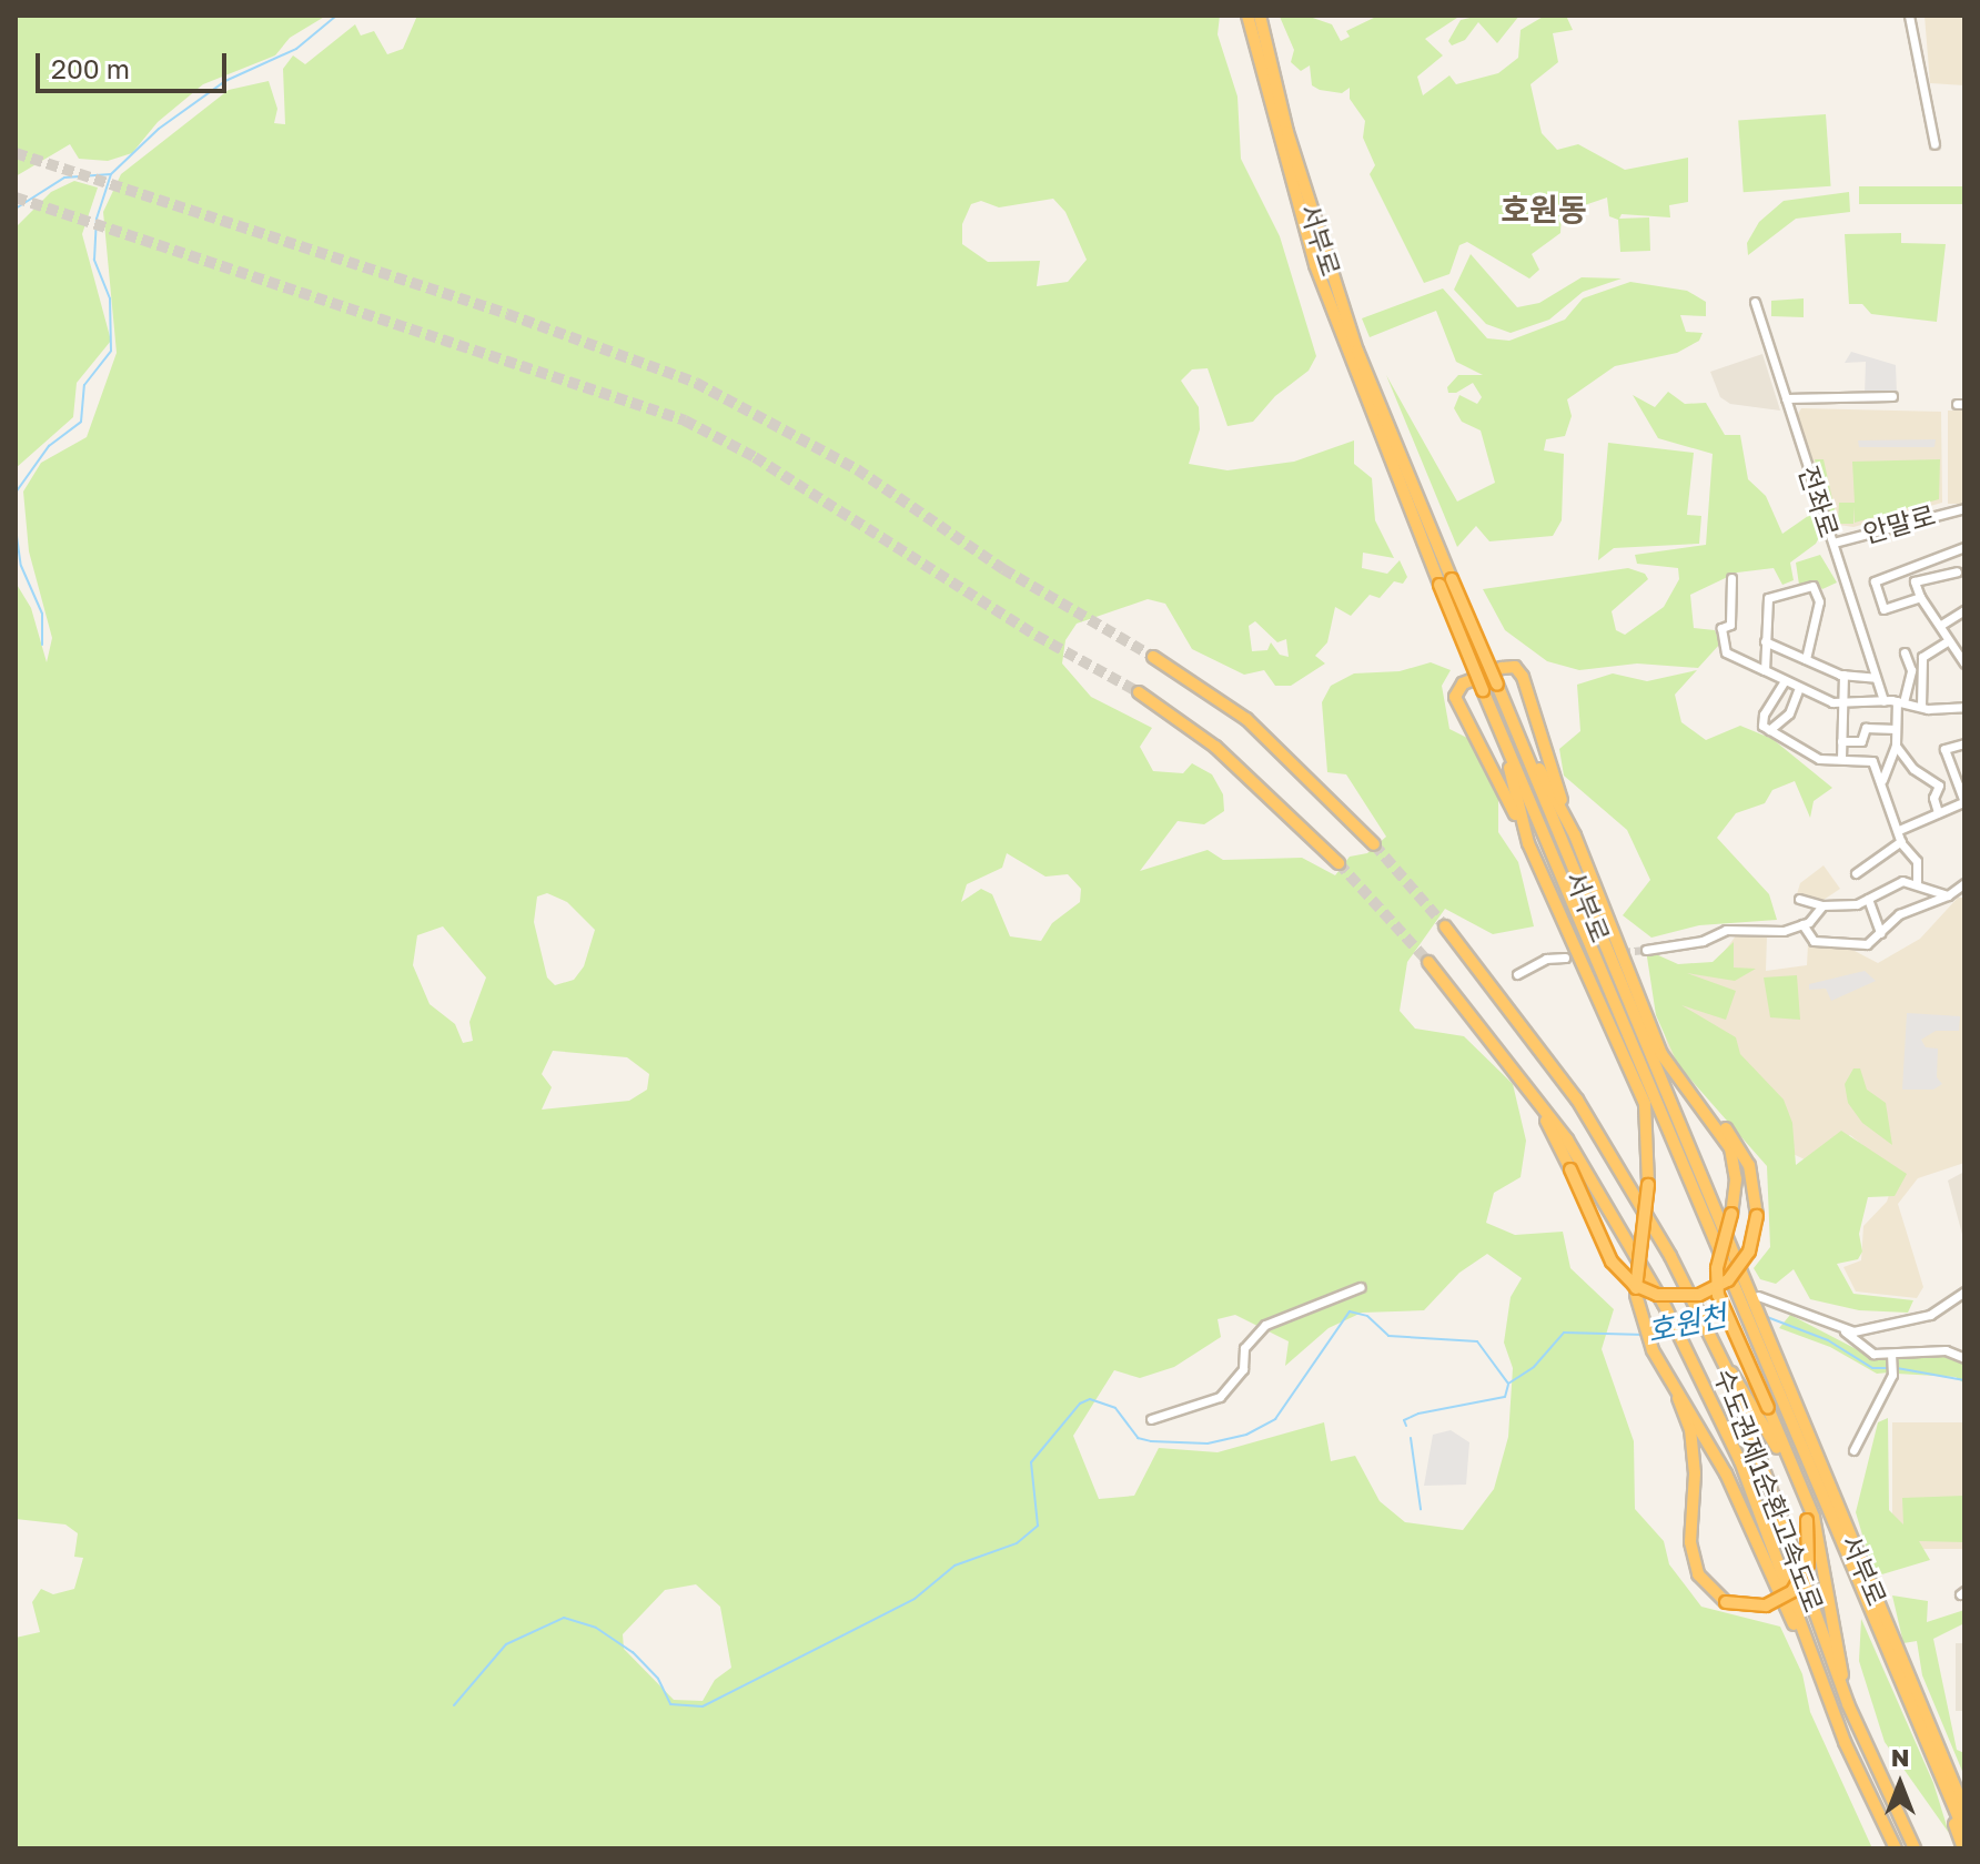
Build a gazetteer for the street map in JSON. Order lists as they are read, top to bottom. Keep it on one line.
{"streets":{"highway":["서부로","수도권제1순환고속도로"],"street":["전좌로","안말로"]},"crossings":[["전좌로","안말로"]],"districts":["호원동"],"water":["호원천"],"scale_bar":"200 m","north":"top"}
